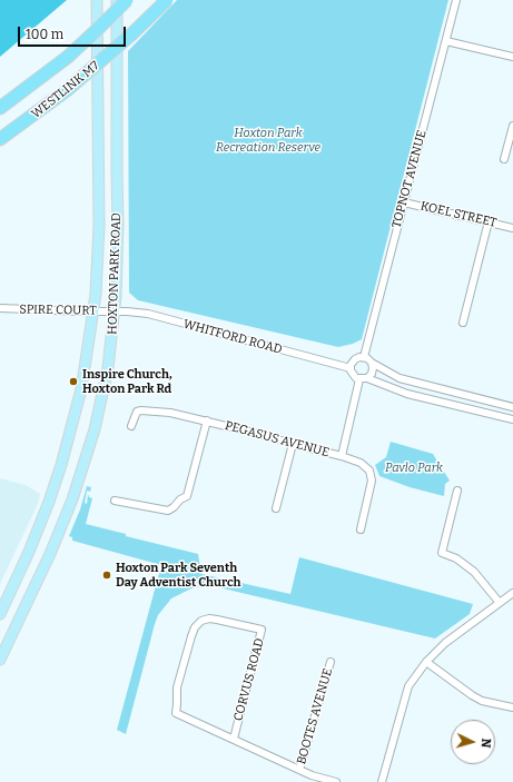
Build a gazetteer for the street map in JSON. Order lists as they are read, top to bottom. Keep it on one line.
{"streets":{"highway":["WESTLINK M7"],"main road":["HOXTON PARK ROAD"],"street":["TOPNOT AVENUE","KOEL STREET","SPIRE COURT","WHITFORD ROAD","PEGASUS AVENUE","CORVUS ROAD","BOOTES AVENUE"]},"crossings":[["TOPNOT AVENUE","KOEL STREET"],["TOPNOT AVENUE","WHITFORD ROAD"],["HOXTON PARK ROAD","SPIRE COURT"],["HOXTON PARK ROAD","WHITFORD ROAD"],["SPIRE COURT","WHITFORD ROAD"],["CORVUS ROAD","BOOTES AVENUE"]],"parks":["Hoxton Park Recreation Reserve","Pavlo Park"],"places":["Inspire Church, Hoxton Park Rd","Hoxton Park Seventh Day Adventist Church"],"scale_bar":"100 m","north":"right"}
